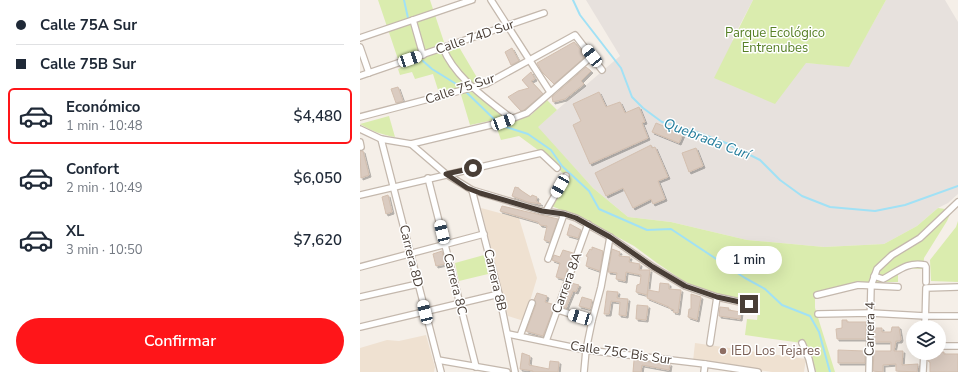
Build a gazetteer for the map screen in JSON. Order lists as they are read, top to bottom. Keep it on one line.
{"streets":{"street":["Calle 74D Sur","Calle 75 Sur","Carrera 8D","Carrera 8B","Carrera 8A","Carrera 8C","Carrera 4","Calle 75C Bis Sur"]},"crossings":[["Carrera 8B","Calle 75C Bis Sur"],["Carrera 8A","Calle 75C Bis Sur"]],"water":["Quebrada Curí"],"parks":["Parque Ecológico Entrenubes"],"places":["IED Los Tejares"],"page":{"banner":["Calle 75A Sur","Calle 75B Sur"],"list":[{"name":"Económico","note":"1 min · 10:48","value":"$4,480"},{"name":"Confort","note":"2 min · 10:49","value":"$6,050"},{"name":"XL","note":"3 min · 10:50","value":"$7,620"}],"bubble":"1 min","buttons":"Confirmar"}}
